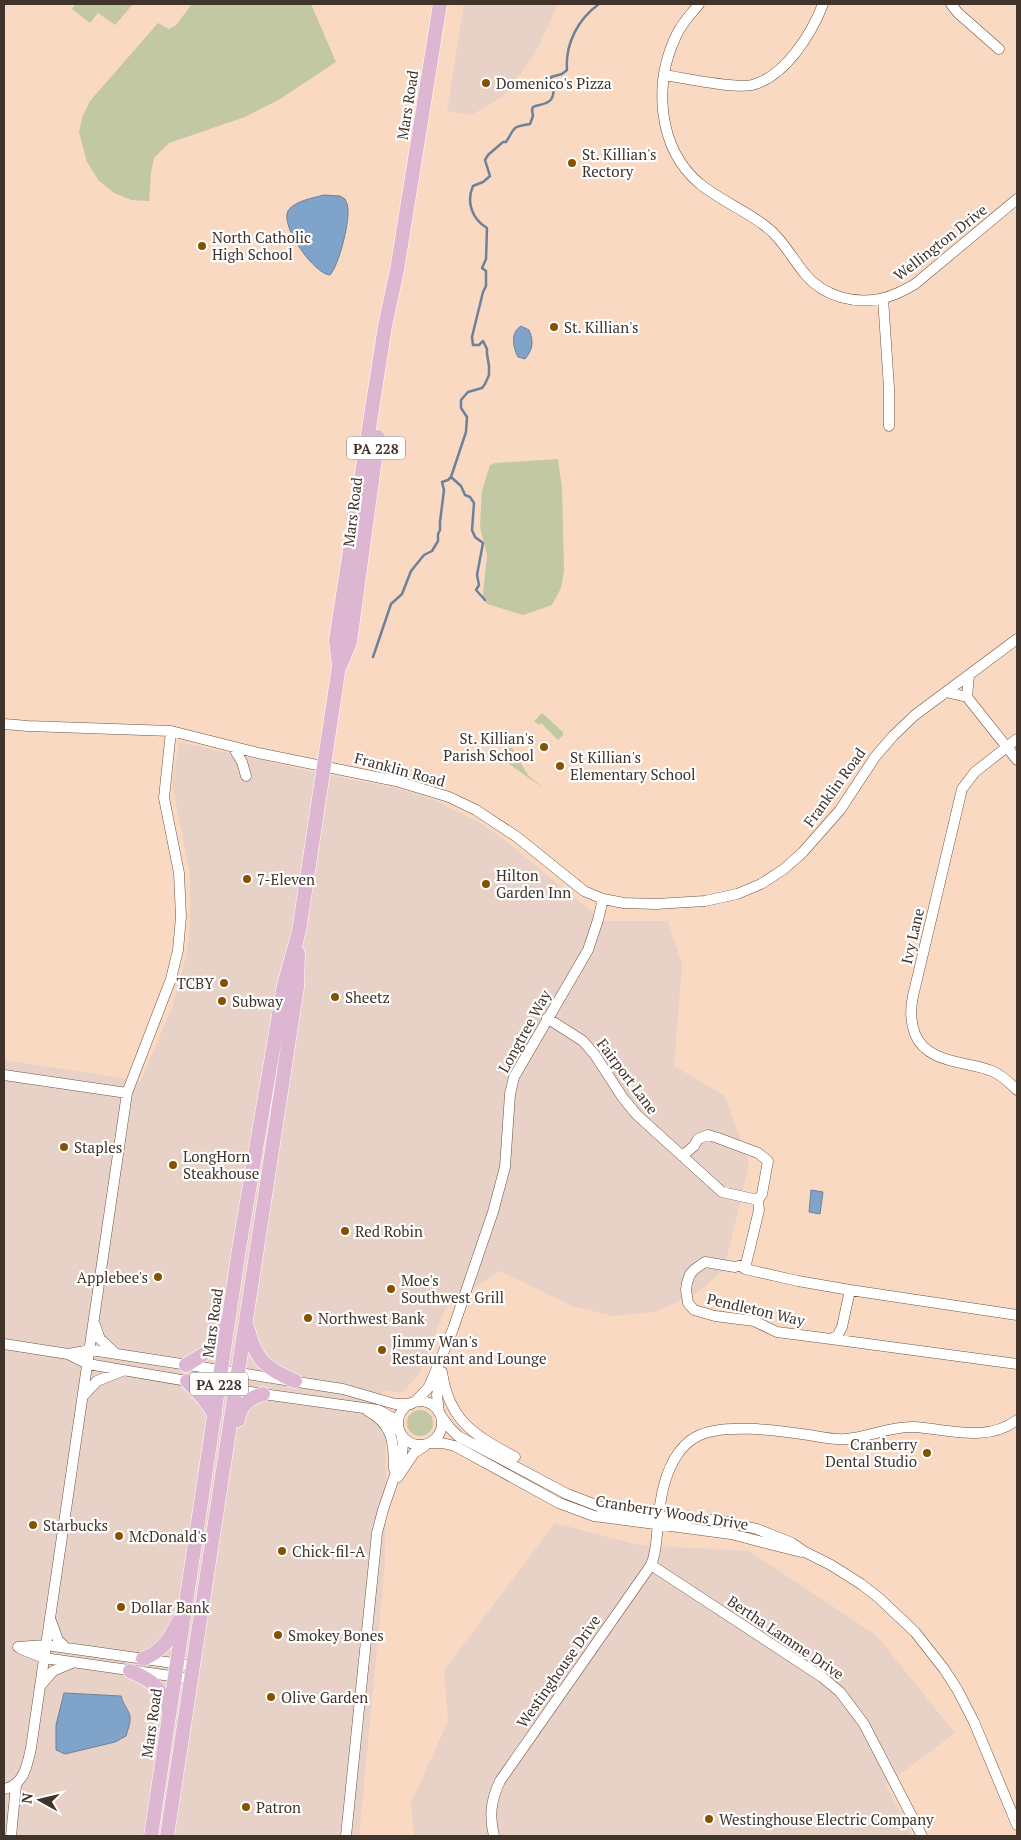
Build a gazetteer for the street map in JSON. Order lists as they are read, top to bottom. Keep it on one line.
{"streets":{"main road":["Mars Road","PA 228"],"street":["Wellington Drive","Franklin Road","Ivy Lane","Longtree Way","Fairport Lane","Pendleton Way","Cranberry Woods Drive","Bertha Lamme Drive","Westinghouse Drive"]},"crossings":[["Mars Road","Franklin Road"],["Franklin Road","Longtree Way"],["Longtree Way","Fairport Lane"],["Cranberry Woods Drive","Westinghouse Drive"],["Bertha Lamme Drive","Westinghouse Drive"]],"places":["Domenico's Pizza","St. Killian's Rectory","North Catholic High School","St. Killian's","St. Killian's Parish School","St Killian's Elementary School","7-Eleven","Hilton Garden Inn","TCBY","Sheetz","Subway","Staples","LongHorn Steakhouse","Red Robin","Applebee's","Moe's Southwest Grill","Northwest Bank","Jimmy Wan's Restaurant and Lounge","Cranberry Dental Studio","Starbucks","McDonald's","Chick-fil-A","Dollar Bank","Smokey Bones","Olive Garden","Patron","Westinghouse Electric Company"],"north":"left"}
